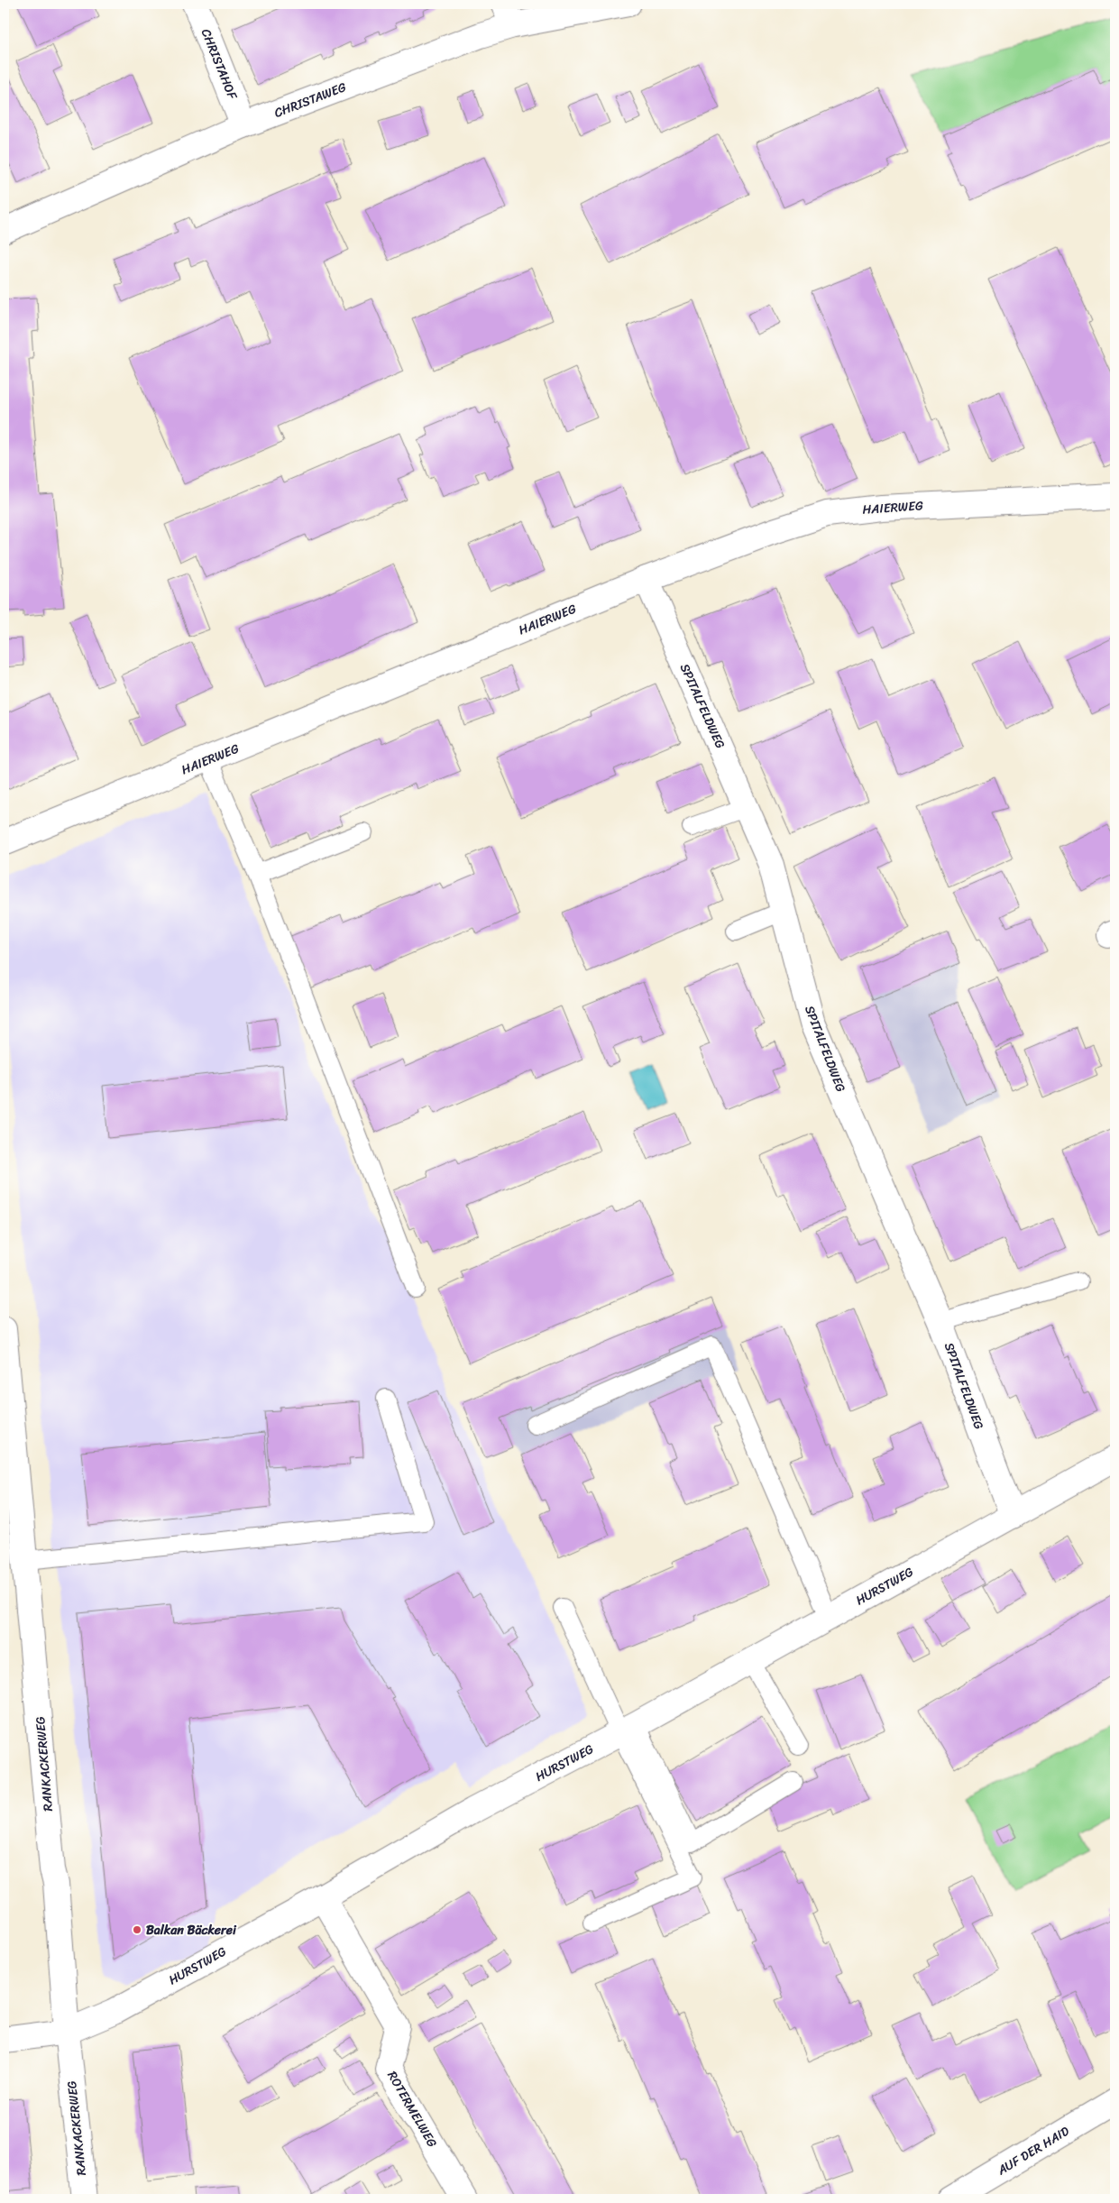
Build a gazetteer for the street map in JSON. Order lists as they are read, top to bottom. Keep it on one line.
{"streets":{"street":["CHRISTAHOF","CHRISTAWEG","HAIERWEG","SPITALFELDWEG","HURSTWEG","RANKACKERWEG","ROTERMELWEG","AUF DER HAID"]},"crossings":[["CHRISTAHOF","CHRISTAWEG"],["HAIERWEG","SPITALFELDWEG"],["SPITALFELDWEG","HURSTWEG"],["HURSTWEG","RANKACKERWEG"],["HURSTWEG","ROTERMELWEG"]],"places":["Balkan Bäckerei"]}
